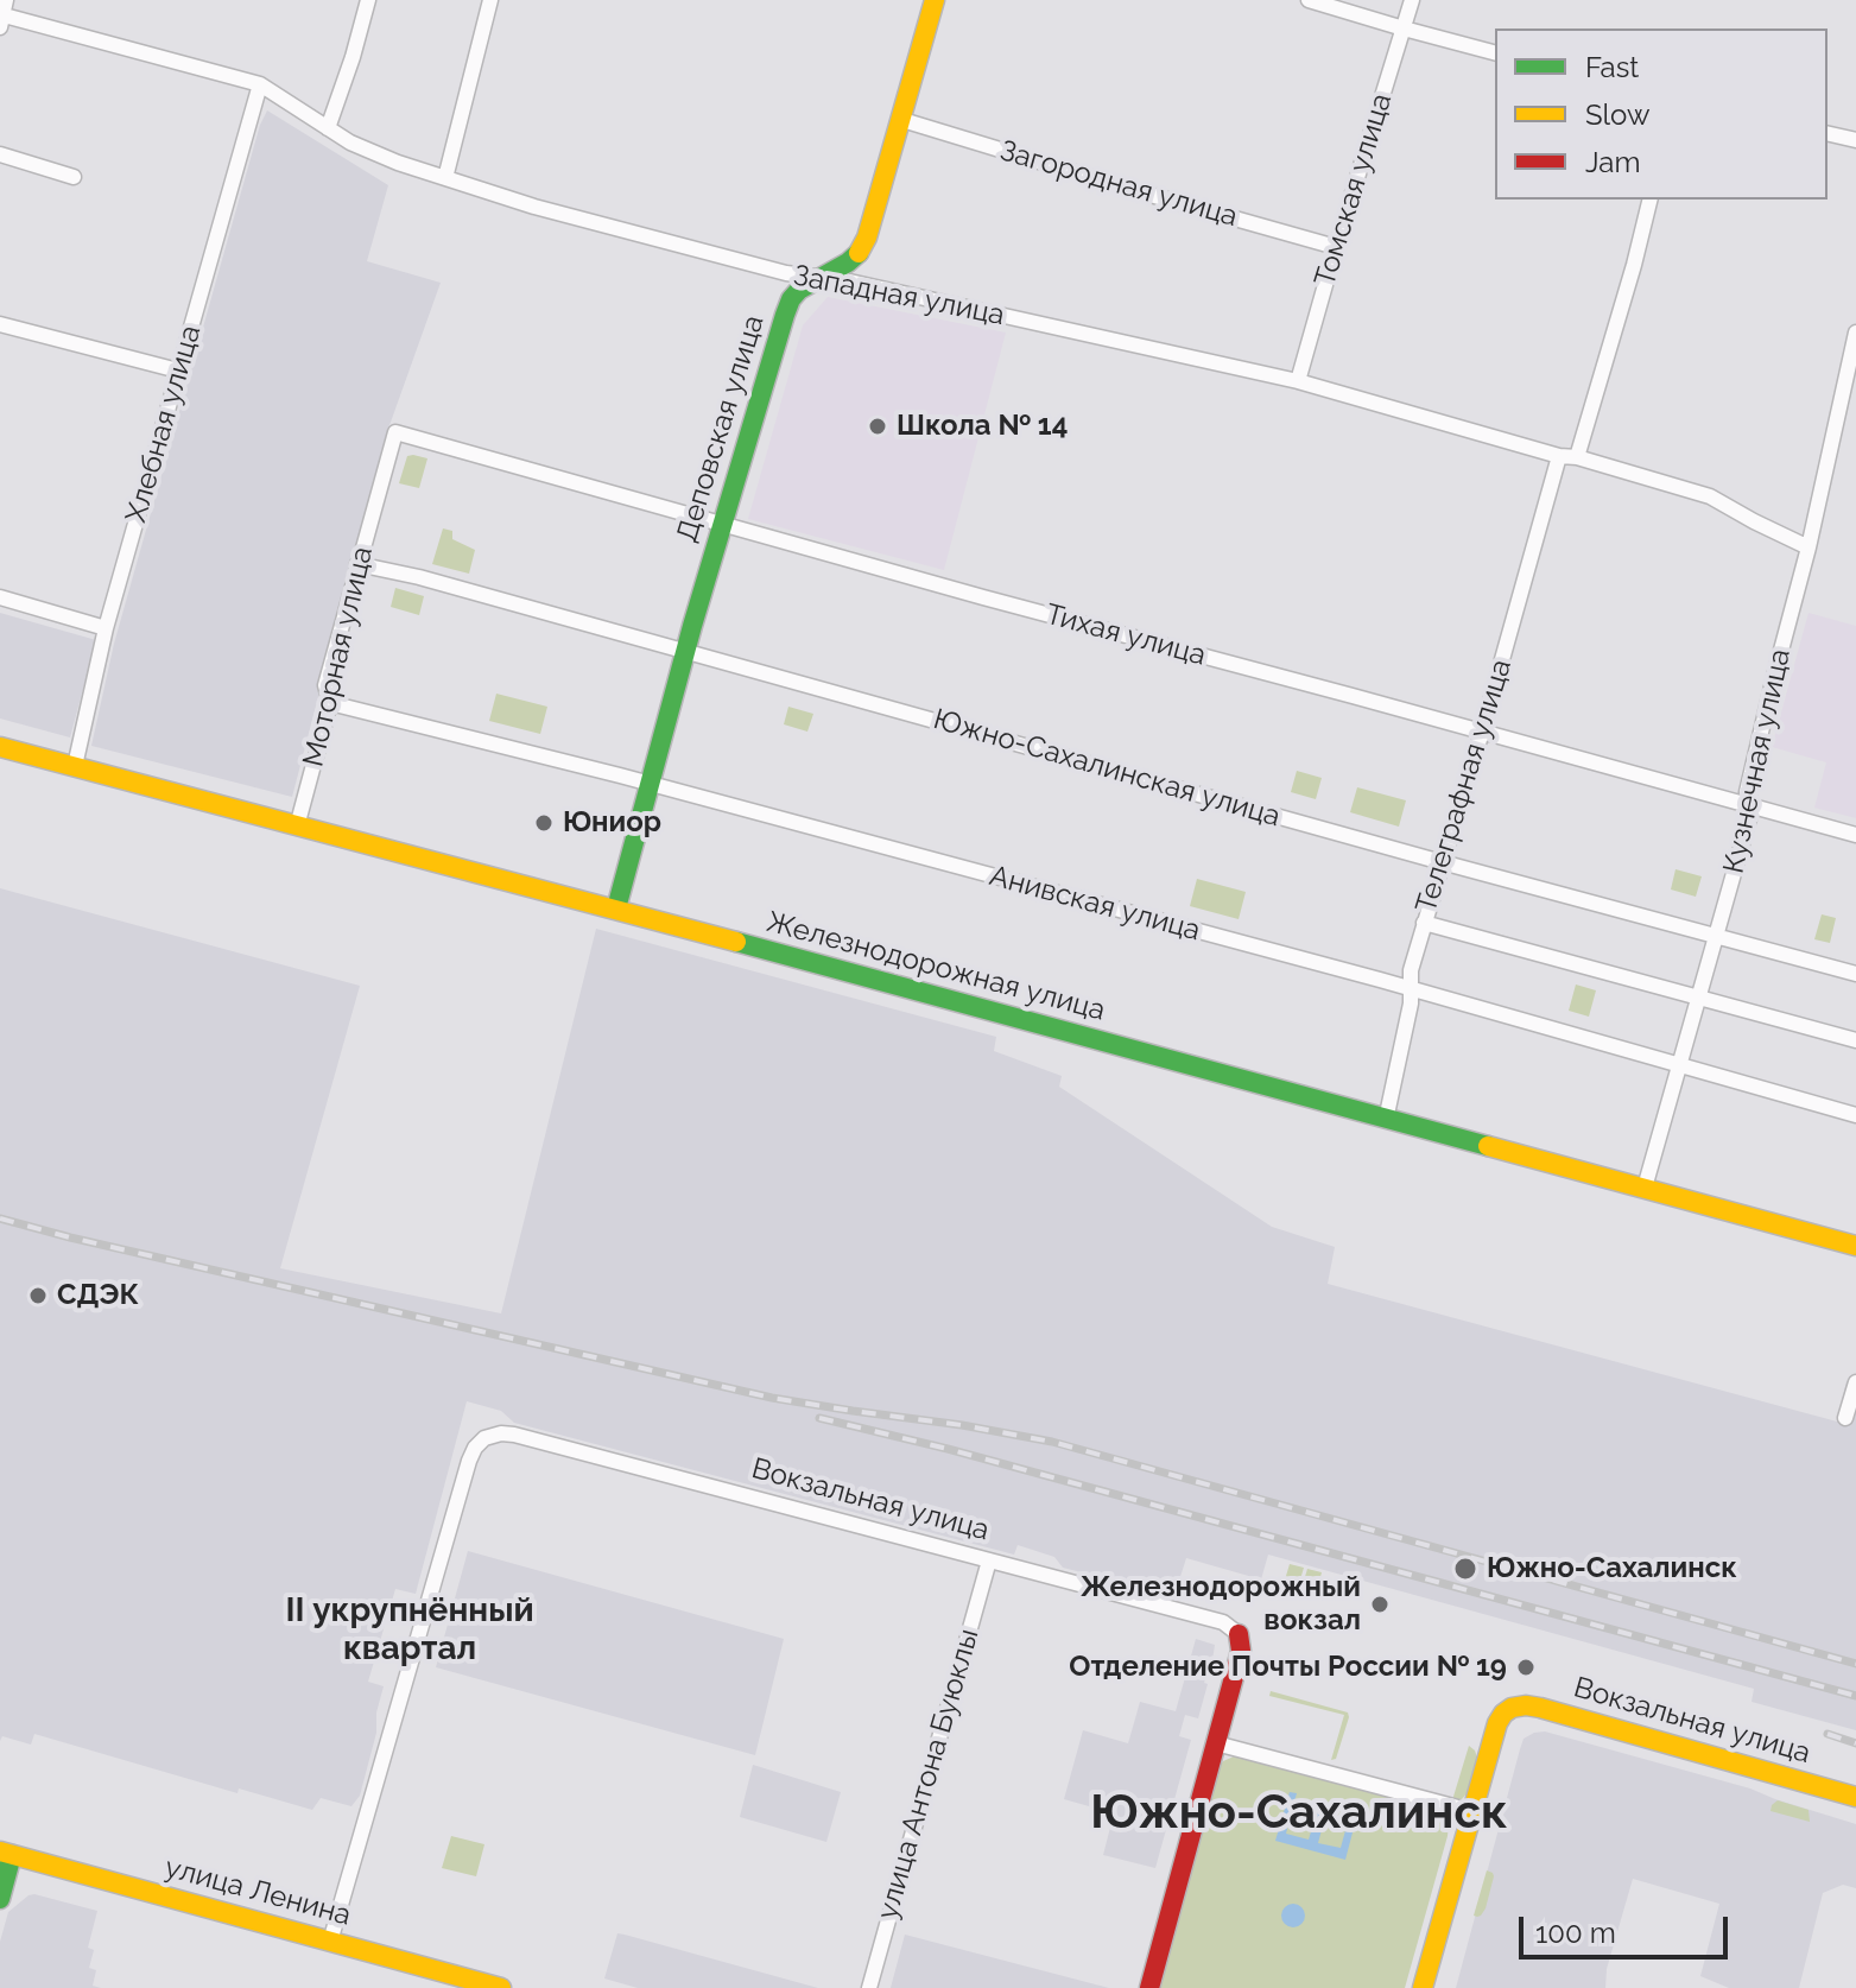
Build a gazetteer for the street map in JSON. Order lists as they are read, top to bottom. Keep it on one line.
{"streets":{"main road":["Деповская улица","Железнодорожная улица","Вокзальная улица","улица Ленина"],"street":["Загородная улица","Томская улица","Западная улица","Хлебная улица","Тихая улица","Моторная улица","Кузнечная улица","Южно-Сахалинская улица","Телеграфная улица","Анивская улица","улица Антона Буюклы"]},"crossings":[["Загородная улица","Томская улица"],["Загородная улица","Деповская улица"],["Томская улица","Западная улица"],["Западная улица","Хлебная улица"],["Западная улица","Деповская улица"],["Западная улица","Кузнечная улица"],["Западная улица","Телеграфная улица"],["Хлебная улица","Железнодорожная улица"],["Деповская улица","Тихая улица"],["Деповская улица","Южно-Сахалинская улица"],["Деповская улица","Анивская улица"],["Деповская улица","Железнодорожная улица"],["Тихая улица","Моторная улица"],["Тихая улица","Кузнечная улица"],["Тихая улица","Телеграфная улица"],["Моторная улица","Южно-Сахалинская улица"],["Моторная улица","Анивская улица"],["Моторная улица","Железнодорожная улица"],["Кузнечная улица","Южно-Сахалинская улица"],["Кузнечная улица","Анивская улица"],["Кузнечная улица","Железнодорожная улица"],["Южно-Сахалинская улица","Телеграфная улица"],["Телеграфная улица","Анивская улица"],["Телеграфная улица","Железнодорожная улица"],["Вокзальная улица","улица Антона Буюклы"],["Вокзальная улица","улица Ленина"]],"districts":["II укрупнённый квартал","Южно-Сахалинск"],"places":["Школа № 14","Юниор","СДЭК","Южно-Сахалинск","Железнодорожный вокзал","Отделение Почты России № 19"],"legend":["Fast","Slow","Jam"],"scale_bar":"100 m"}
